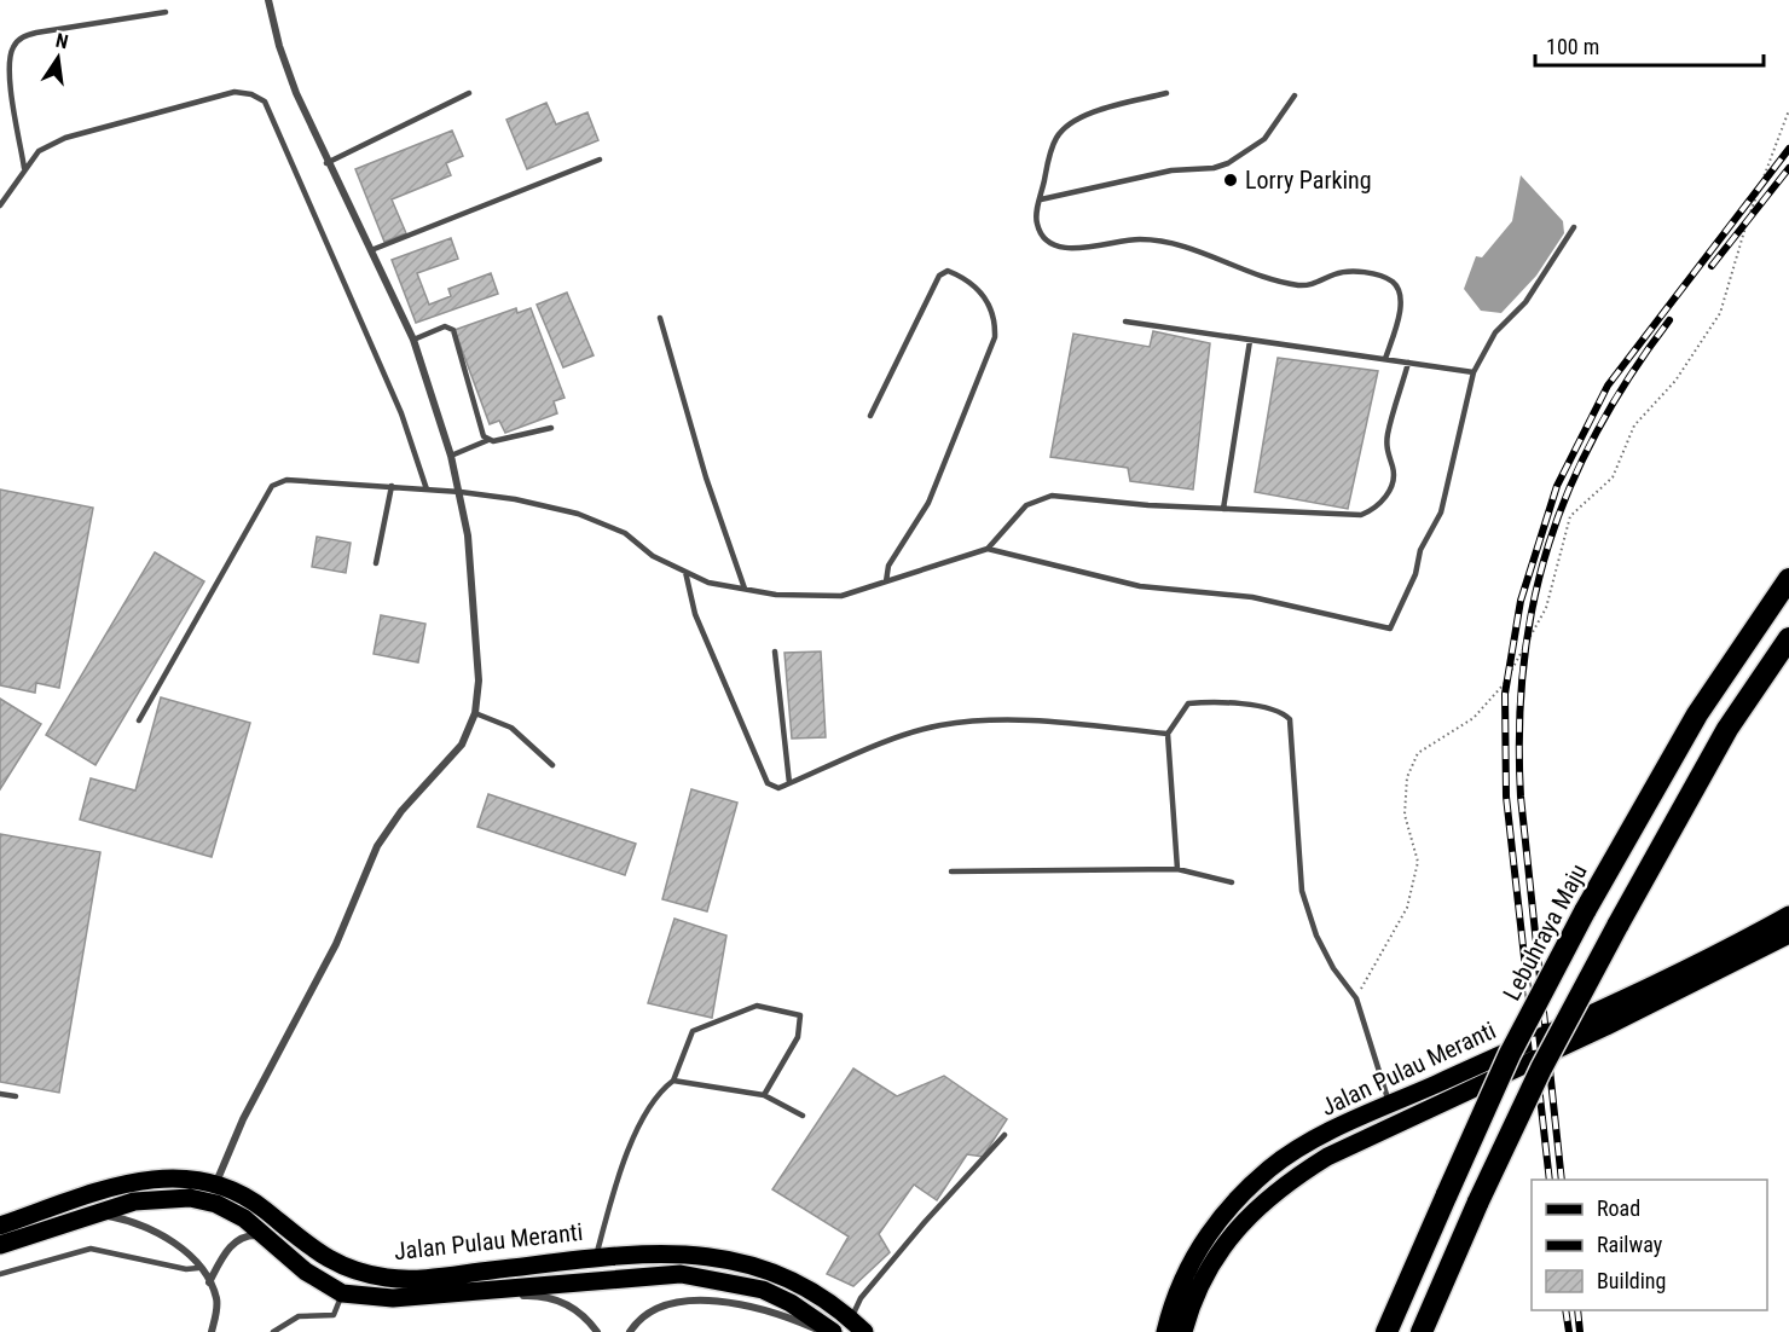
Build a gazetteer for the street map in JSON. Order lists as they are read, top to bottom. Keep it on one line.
{"streets":{"highway":["Lebuhraya Maju"],"main road":["Jalan Pulau Meranti"]},"places":["Lorry Parking"],"legend":["Road","Railway","Building"],"scale_bar":"100 m","north":"top"}
